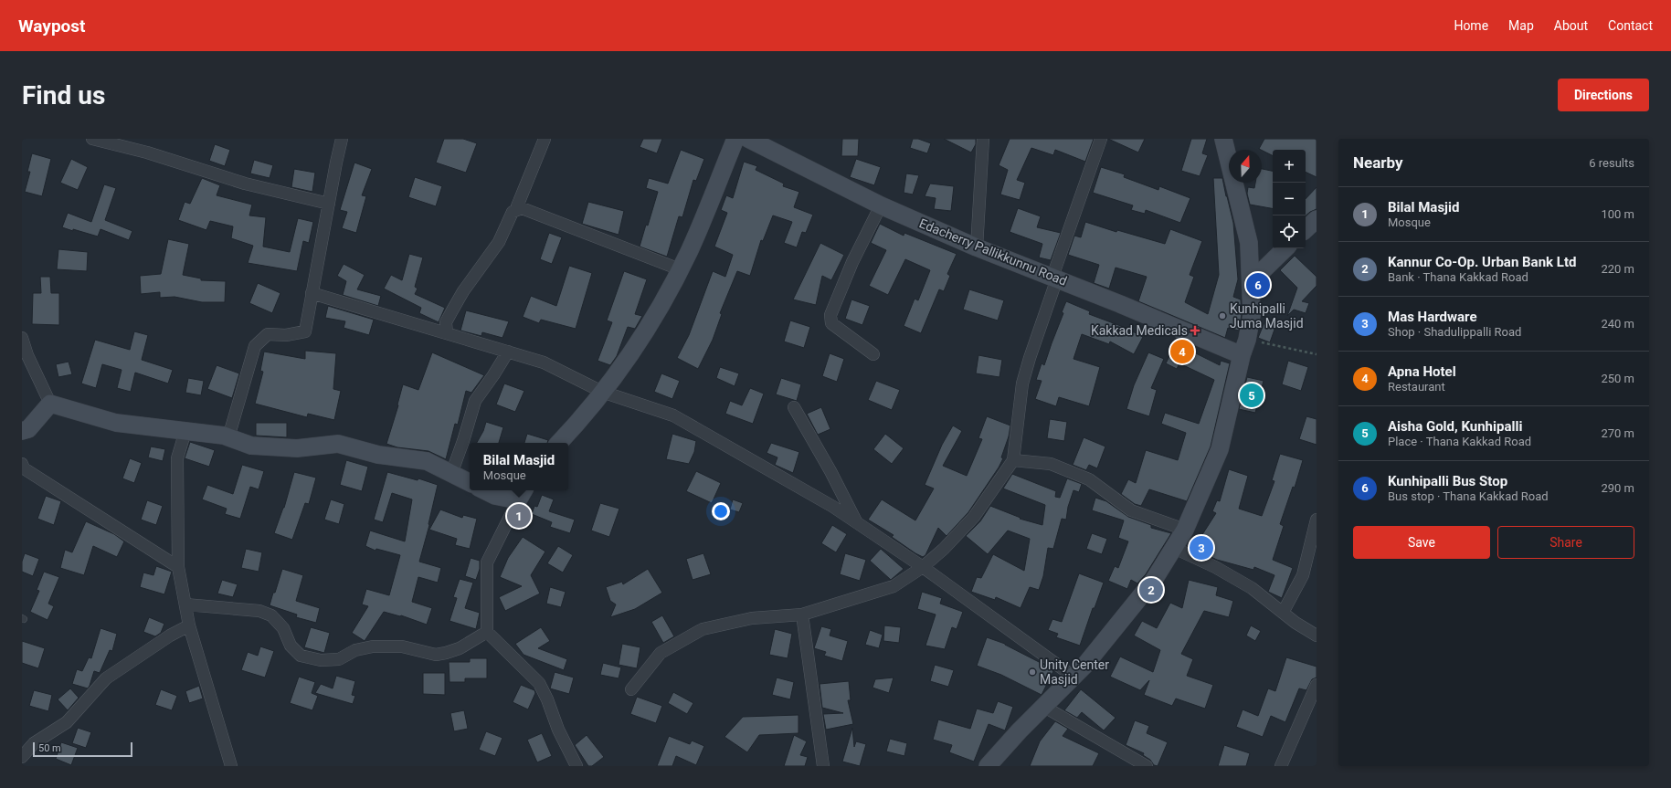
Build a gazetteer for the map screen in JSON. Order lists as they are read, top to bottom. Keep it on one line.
{"streets":{"main road":["Edacherry Pallikkunnu Road"]},"places":{"other":["Kunhipalli Juma Masjid","Unity Center Masjid"],"health":["Kakkad Medicals"]},"scale_bar":"50 m","north":"top","page":{"header":"Waypost","nav":["Home","Map","About","Contact"],"buttons":["Directions",["Save","Share"]],"title":"Find us","heading":["Nearby","6 results"],"map_buttons":["+","−"],"list":[{"mark":"1","name":"Bilal Masjid","note":"Mosque","value":"100 m"},{"mark":"2","name":"Kannur Co-Op. Urban Bank Ltd","note":"Bank · Thana Kakkad Road","value":"220 m"},{"mark":"3","name":"Mas Hardware","note":"Shop · Shadulippalli Road","value":"240 m"},{"mark":"4","name":"Apna Hotel","note":"Restaurant","value":"250 m"},{"mark":"5","name":"Aisha Gold, Kunhipalli","note":"Place · Thana Kakkad Road","value":"270 m"},{"mark":"6","name":"Kunhipalli Bus Stop","note":"Bus stop · Thana Kakkad Road","value":"290 m"}],"pins":["6","4","5","1","3","2"],"popup":["Bilal Masjid","Mosque"],"scale":"50 m"}}
